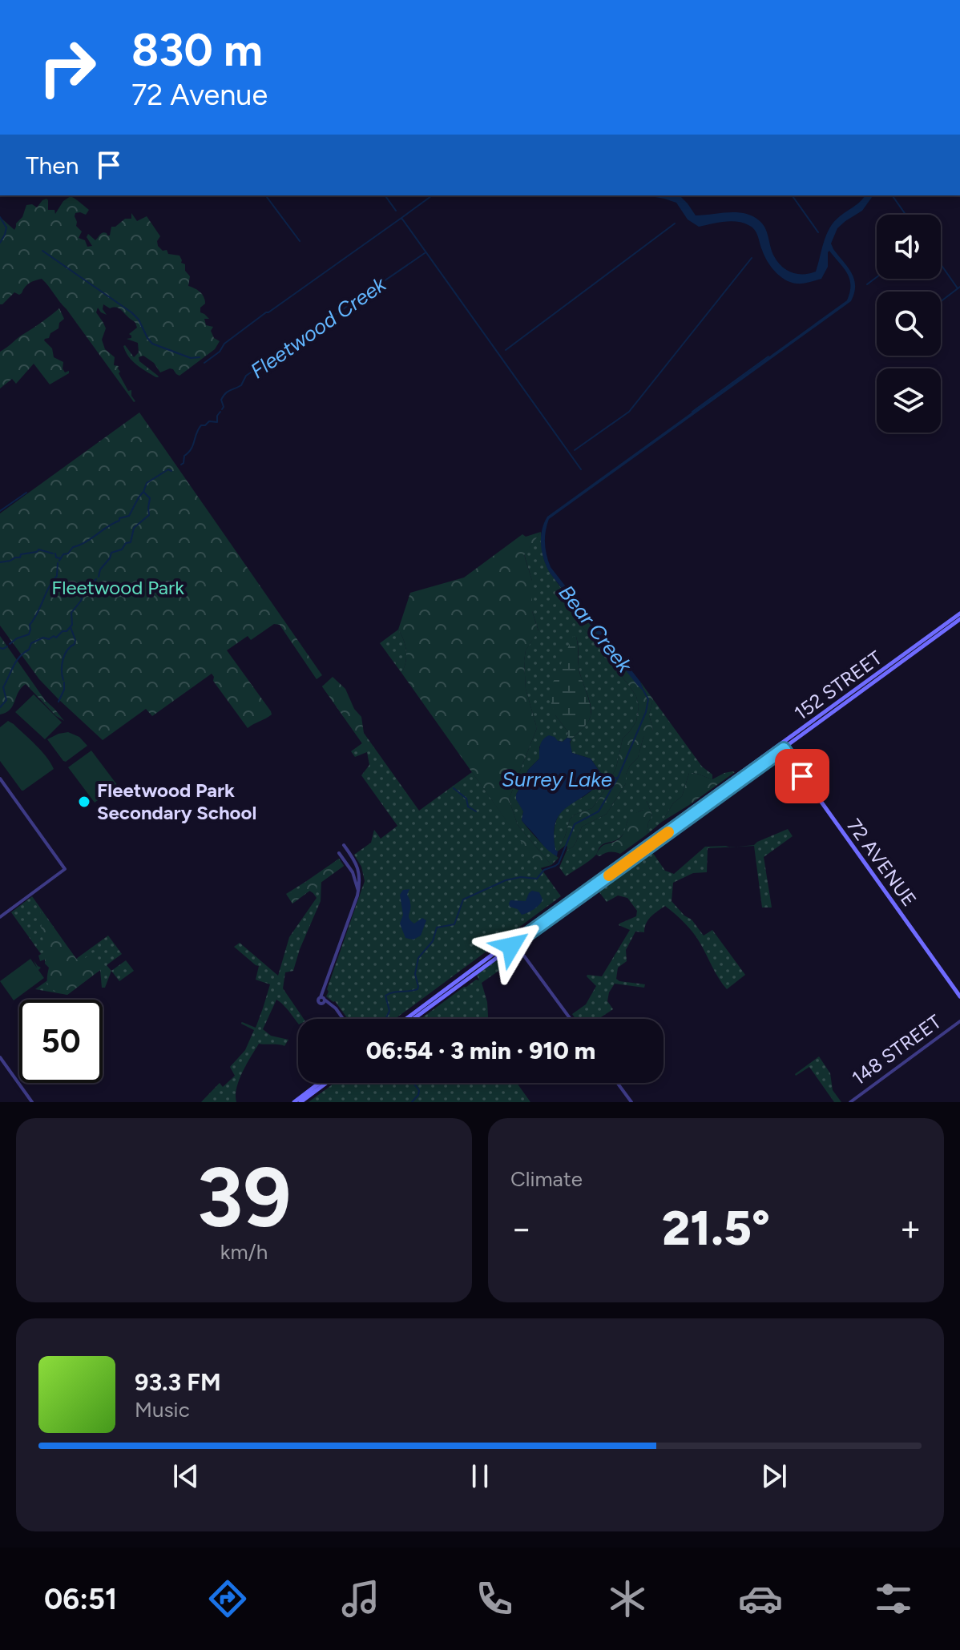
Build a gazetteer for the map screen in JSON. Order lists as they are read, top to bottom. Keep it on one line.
{"streets":{"main road":["152 STREET","72 AVENUE"],"street":["148 STREET"]},"crossings":[["152 STREET","72 AVENUE"]],"water":["Fleetwood Creek","Bear Creek","Surrey Lake"],"parks":["Fleetwood Park"],"places":["Fleetwood Park Secondary School"],"page":{"turn":["830 m","72 Avenue"],"then":"Then","limit":"50","trip":"06:54 · 3 min · 910 m","tile":[["39","km/h"],"Climate"],"heat":["−","21.5°","+"],"song":["93.3 FM","Music"],"tabs":"06:51"}}
